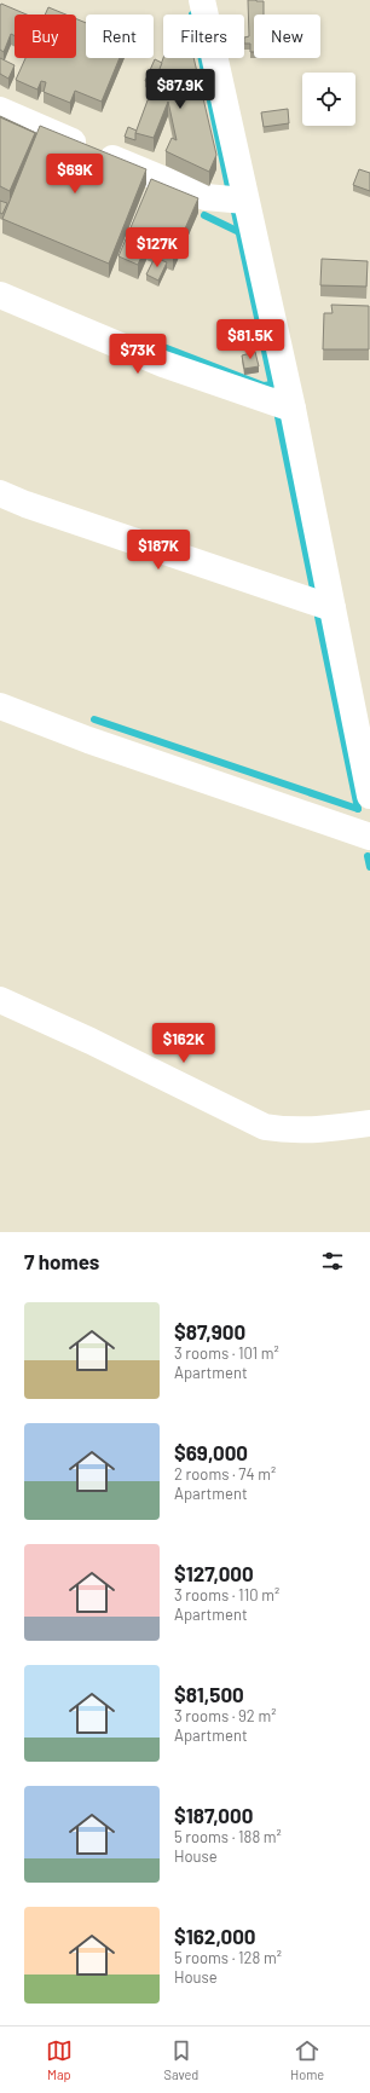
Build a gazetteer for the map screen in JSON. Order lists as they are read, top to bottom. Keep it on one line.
{"page":{"chip":["Buy","Rent","Filters","New"],"price":["$87.9K","$69K","$127K","$81.5K","$73K","$187K","$162K"],"heading":"7 homes","list":[{"name":"$87,900","note":"3 rooms · 101 m² · Apartment"},{"name":"$69,000","note":"2 rooms · 74 m² · Apartment"},{"name":"$127,000","note":"3 rooms · 110 m² · Apartment"},{"name":"$81,500","note":"3 rooms · 92 m² · Apartment"},{"name":"$187,000","note":"5 rooms · 188 m² · House"},{"name":"$162,000","note":"5 rooms · 128 m² · House"}],"tabs":["Map","Saved","Home"]}}
